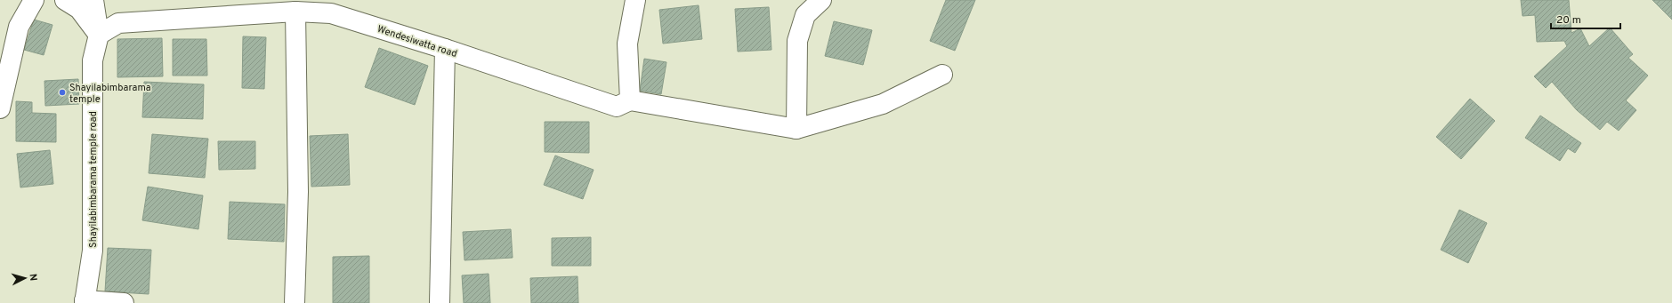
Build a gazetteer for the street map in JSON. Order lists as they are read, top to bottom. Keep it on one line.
{"streets":{"street":["Wendesiwatta road","Shayilabimbarama temple road"]},"crossings":[["Wendesiwatta road","Shayilabimbarama temple road"]],"places":["Shayilabimbarama temple"],"scale_bar":"20 m","north":"right"}
